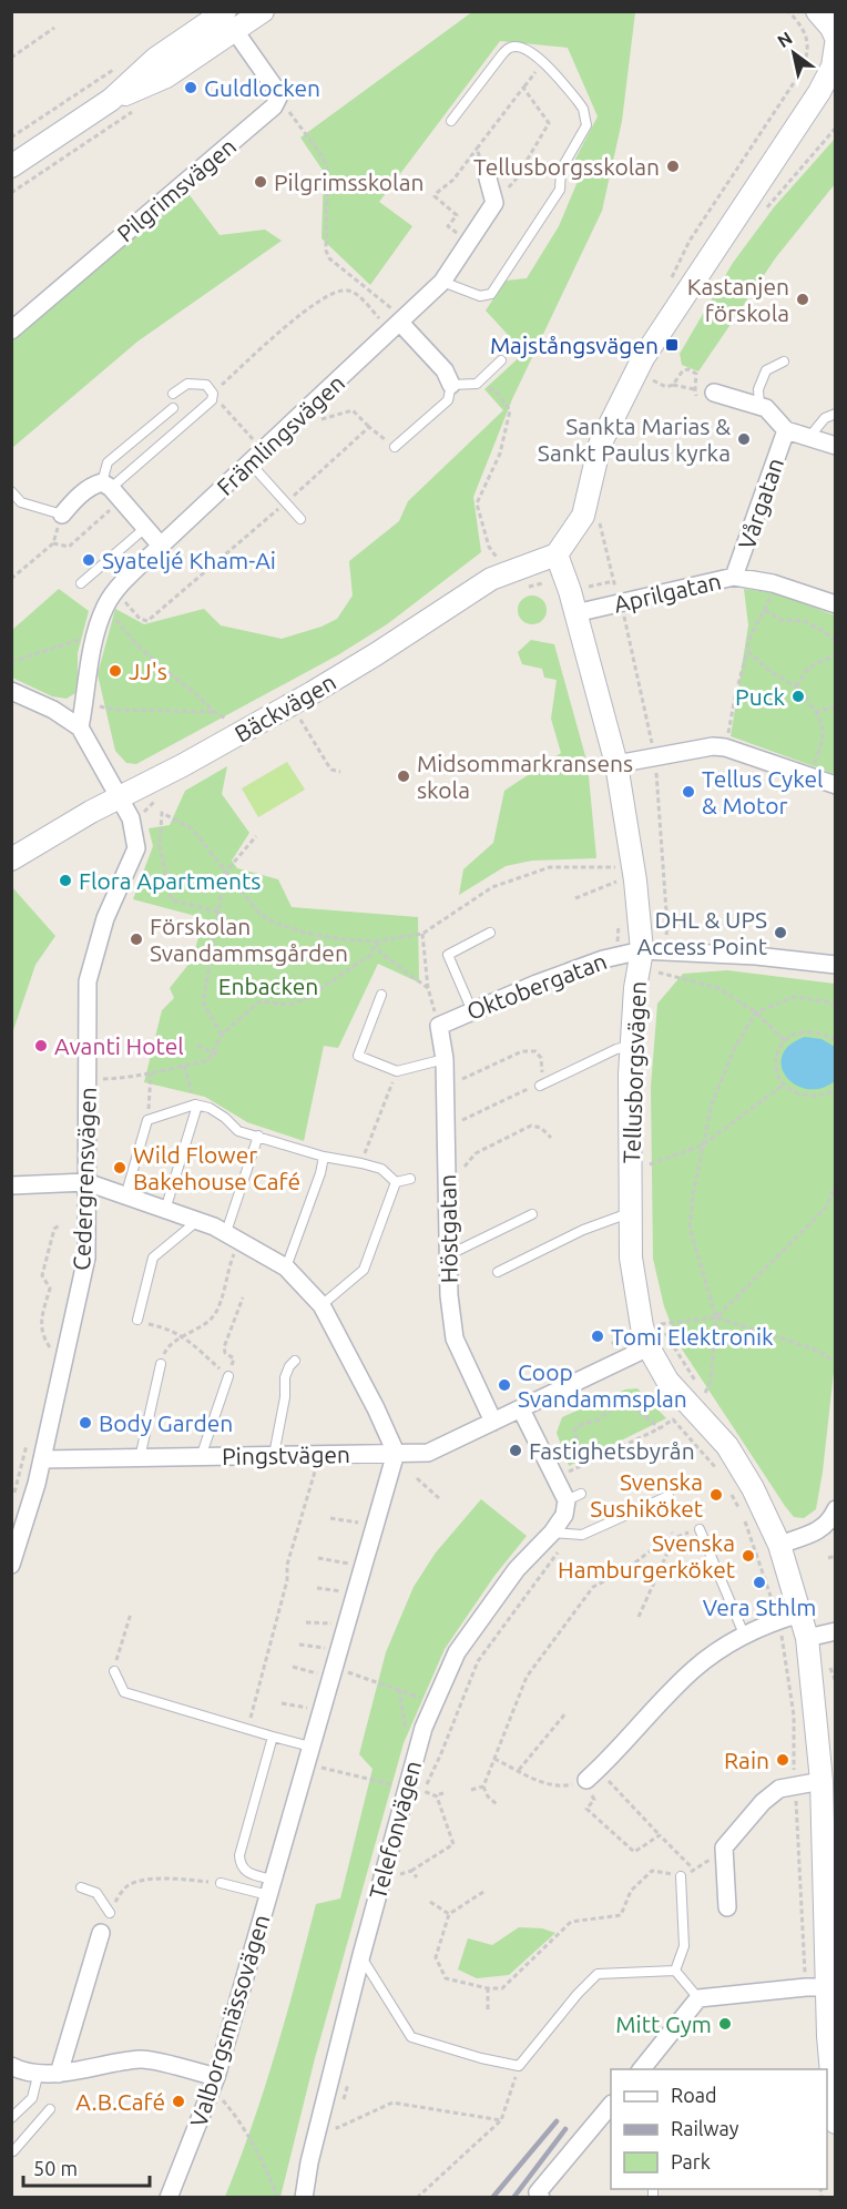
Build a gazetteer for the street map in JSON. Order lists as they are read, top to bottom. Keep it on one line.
{"streets":{"street":["Pilgrimsvägen","Främlingsvägen","Vårgatan","Aprilgatan","Bäckvägen","Oktobergatan","Tellusborgsvägen","Cedergrensvägen","Höstgatan","Pingstvägen","Telefonvägen","Valborgsmässovägen"]},"crossings":[["Främlingsvägen","Cedergrensvägen"],["Vårgatan","Aprilgatan"],["Aprilgatan","Tellusborgsvägen"],["Bäckvägen","Tellusborgsvägen"],["Bäckvägen","Cedergrensvägen"],["Oktobergatan","Tellusborgsvägen"],["Oktobergatan","Höstgatan"],["Tellusborgsvägen","Pingstvägen"],["Cedergrensvägen","Pingstvägen"],["Höstgatan","Pingstvägen"],["Pingstvägen","Telefonvägen"],["Pingstvägen","Valborgsmässovägen"]],"parks":["Enbacken"],"places":{"other":["Guldlocken","Tellusborgsskolan","Pilgrimsskolan","Kastanjen förskola","Sankta Marias & Sankt Paulus kyrka","Syateljé Kham-Ai","JJ's","Puck","Midsommarkransens skola","Tellus Cykel & Motor","Flora Apartments","DHL & UPS Access Point","Förskolan Svandammsgården","Avanti Hotel","Wild Flower Bakehouse Café","Tomi Elektronik","Coop Svandammsplan","Body Garden","Fastighetsbyrån","Svenska Sushiköket","Svenska Hamburgerköket","Vera Sthlm","Rain","Mitt Gym","A.B.Café"],"transit":["Majstångsvägen"]},"legend":["Road","Railway","Park"],"scale_bar":"50 m","north":"top left"}
